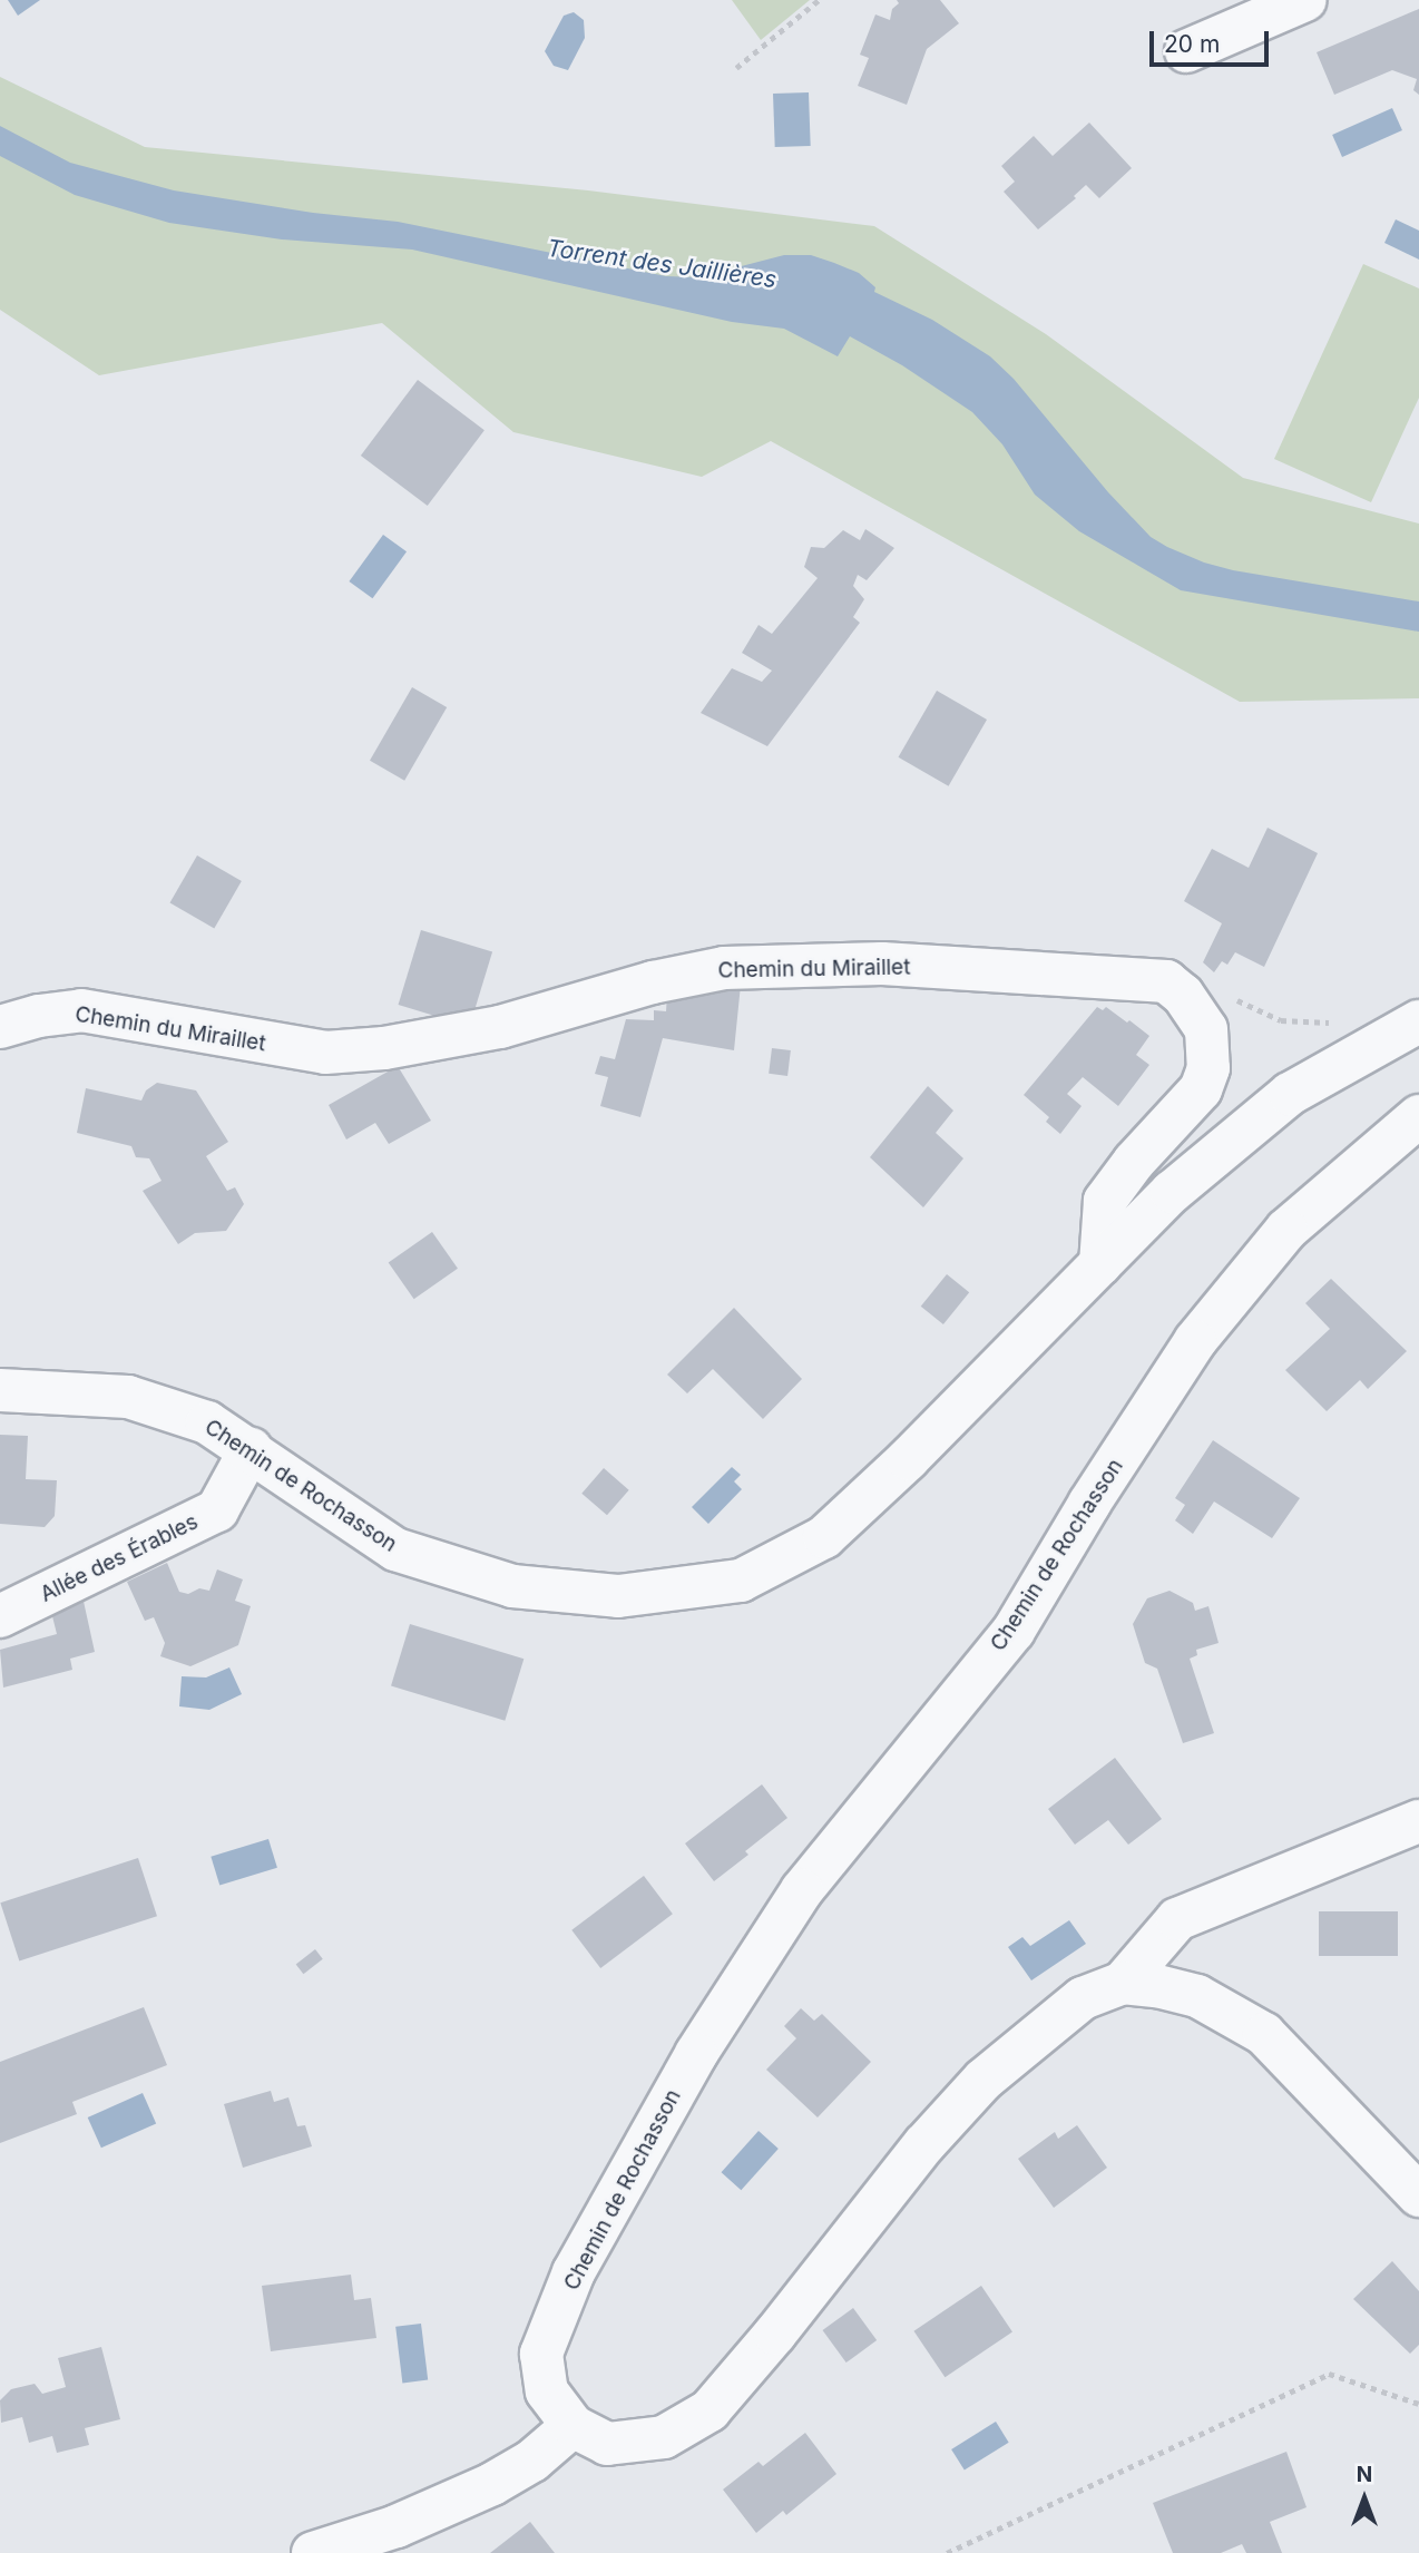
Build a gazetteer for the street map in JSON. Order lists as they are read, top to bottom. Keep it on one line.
{"streets":{"street":["Chemin du Miraillet","Chemin de Rochasson","Allée des Érables"]},"crossings":[["Chemin de Rochasson","Allée des Érables"]],"water":["Torrent des Jaillières"],"scale_bar":"20 m","north":"top"}
